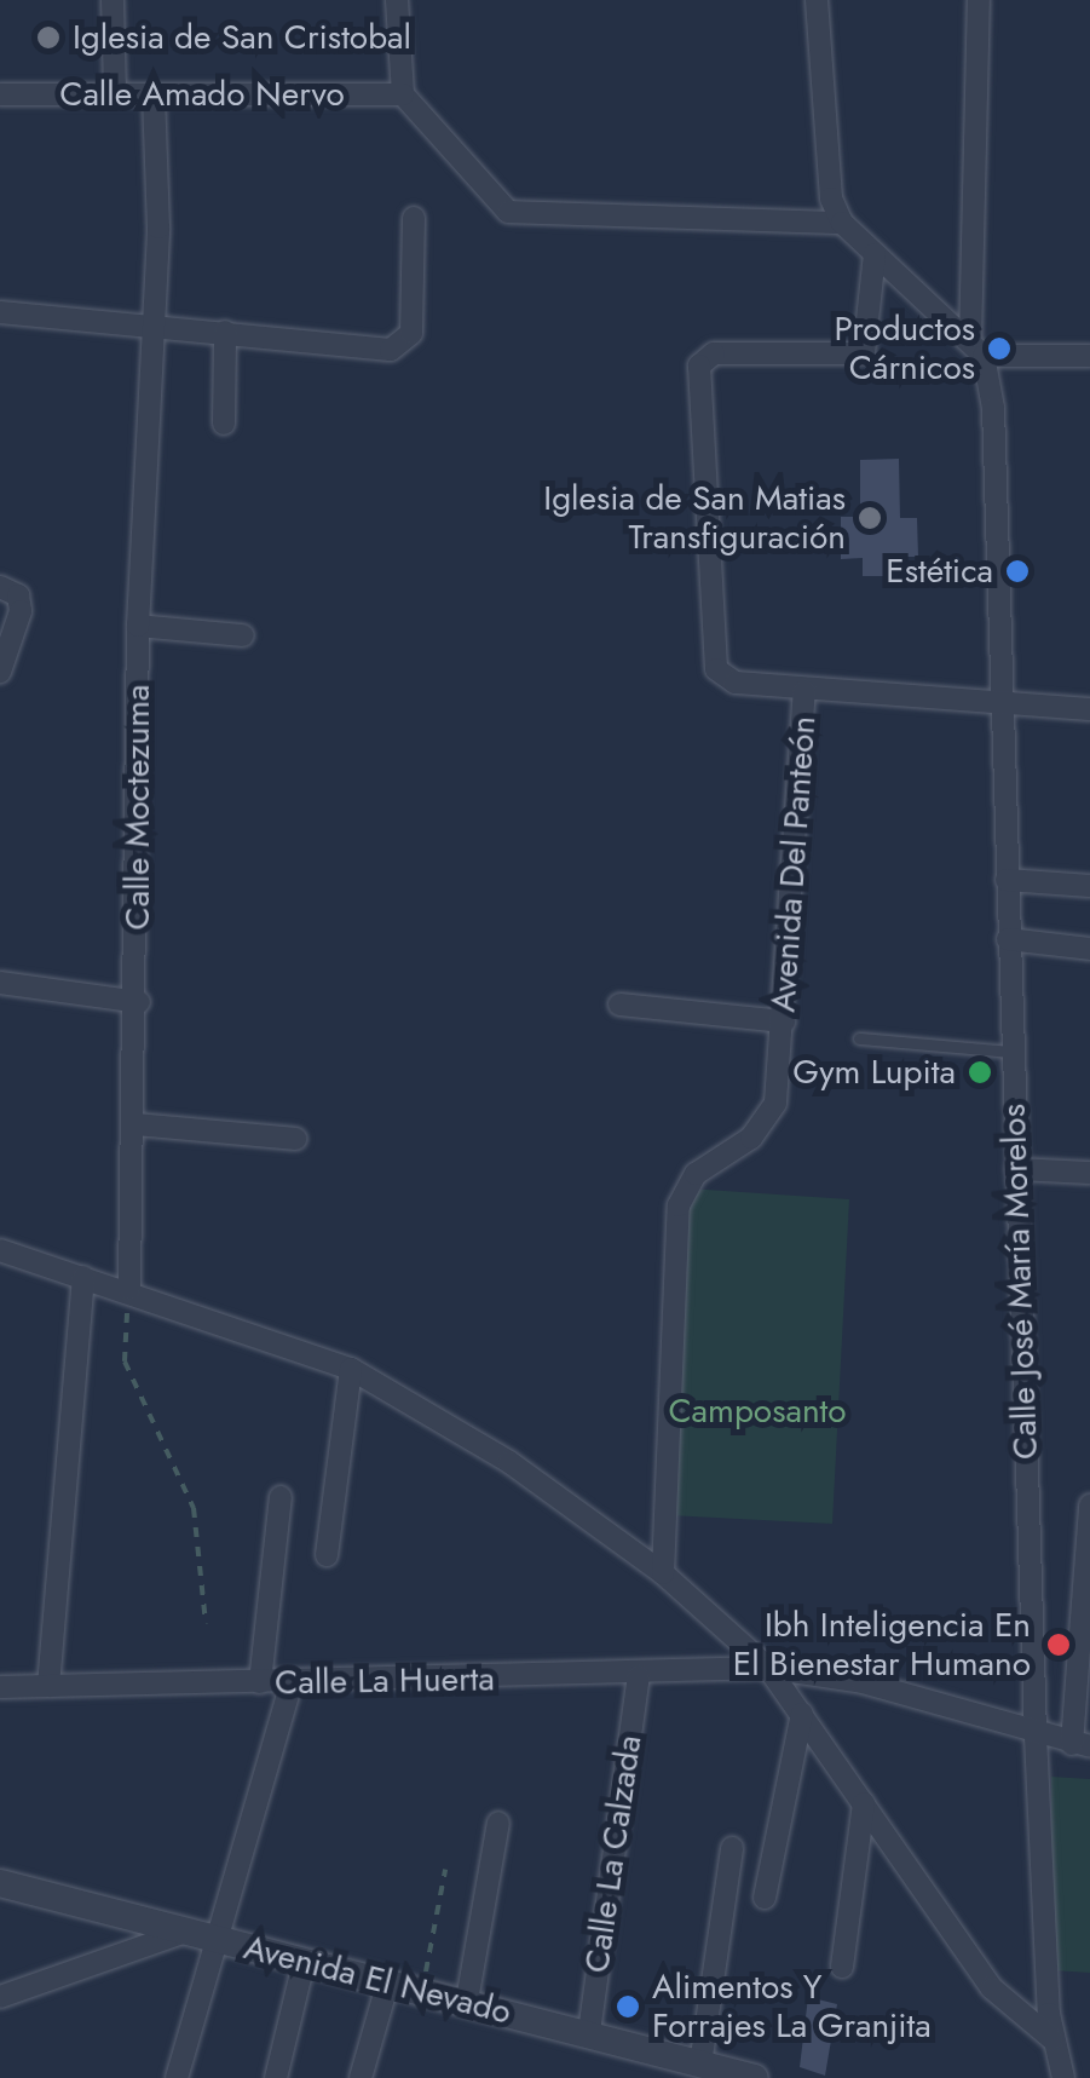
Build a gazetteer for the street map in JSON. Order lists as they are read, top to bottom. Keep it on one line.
{"streets":{"street":["Calle Amado Nervo","Calle Moctezuma","Avenida Del Panteón","Calle José María Morelos","Calle La Huerta","Calle La Calzada","Avenida El Nevado"]},"crossings":[["Calle Amado Nervo","Calle Moctezuma"],["Calle José María Morelos","Calle La Huerta"],["Calle La Huerta","Calle La Calzada"],["Calle La Calzada","Avenida El Nevado"]],"parks":["Camposanto"],"places":["Iglesia de San Cristobal","Productos Cárnicos","Iglesia de San Matias Transfiguración","Estética","Gym Lupita","Ibh Inteligencia En El Bienestar Humano","Alimentos Y Forrajes La Granjita"]}
